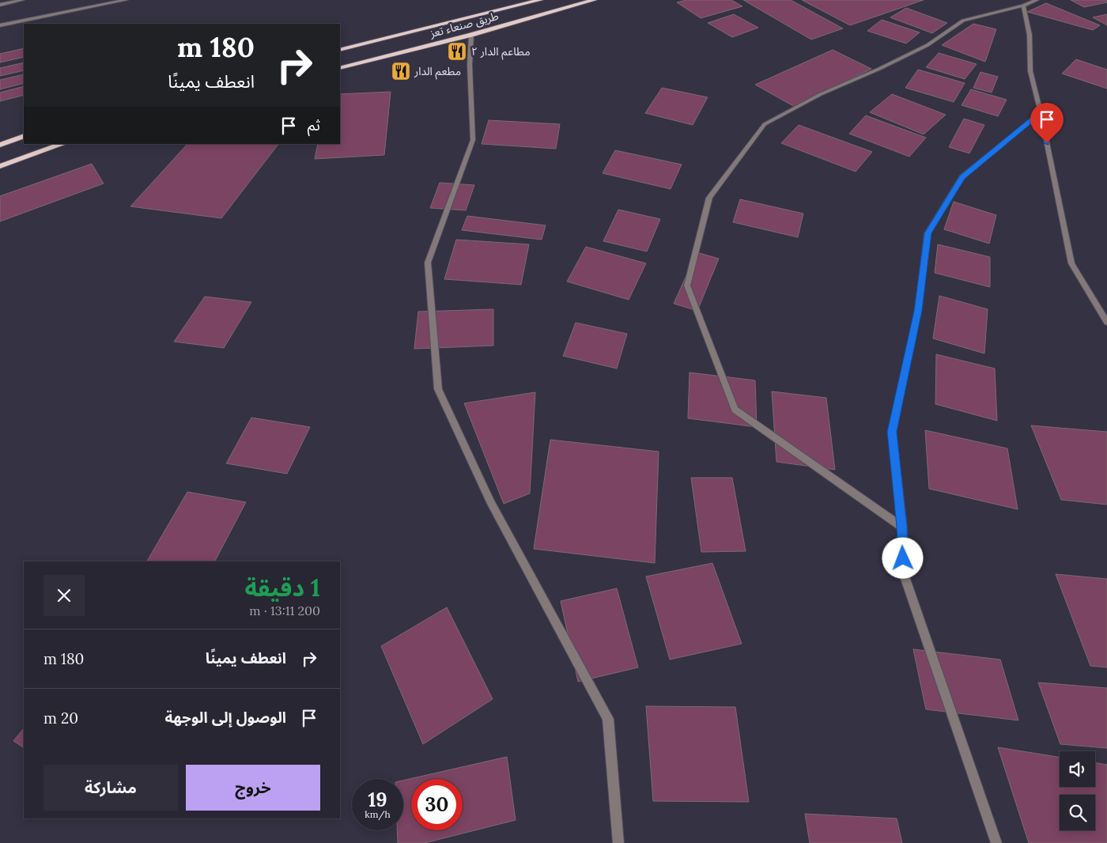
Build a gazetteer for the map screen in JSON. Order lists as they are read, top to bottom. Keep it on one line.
{"streets":{"highway":["طريق صنعاء تعز"]},"places":{"restaurant":["مطاعم الدار ٢","مطعم الدار"]},"page":{"turn":["180 m","انعطف يمينًا"],"then":"ثم","heading":["1 دقيقة","200 m · 13:11"],"list":[{"name":"انعطف يمينًا","value":"180 m"},{"name":"الوصول إلى الوجهة","value":"20 m"}],"buttons":["خروج","مشاركة"],"speed":"19 km/h","limit":"30"}}
